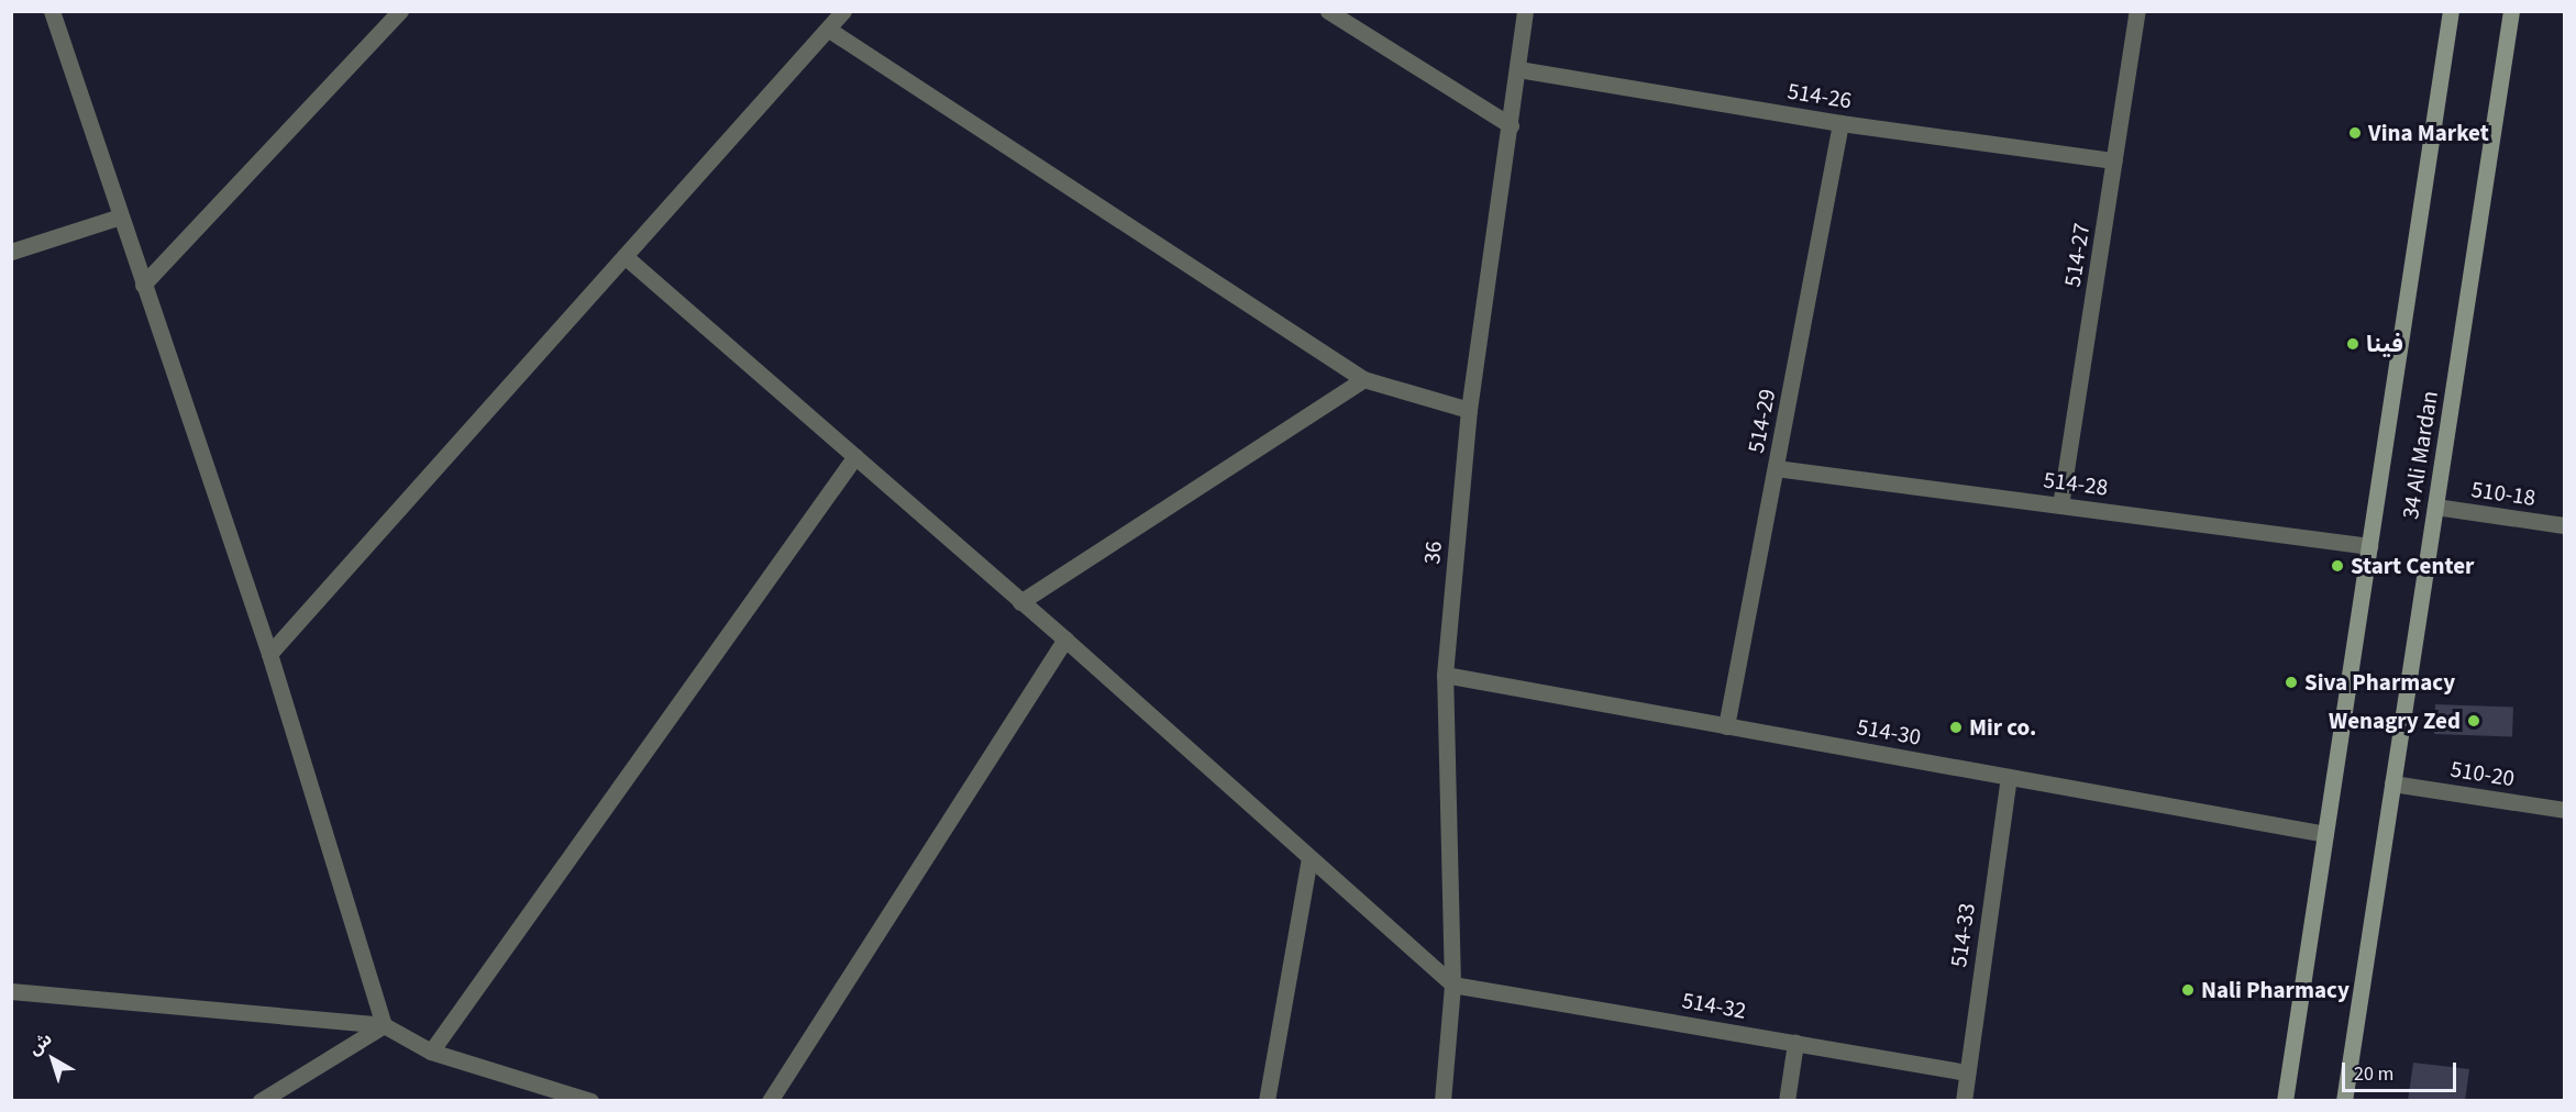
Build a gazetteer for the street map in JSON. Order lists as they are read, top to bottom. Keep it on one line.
{"streets":{"main road":["34 Ali Mardan"],"street":["514-26","514-27","514-29","514-28","510-18","36","514-30","510-20","514-33","514-32"]},"crossings":[["514-26","514-27"],["514-26","514-29"],["514-26","36"],["514-27","514-28"],["514-29","514-28"],["514-29","514-30"],["34 Ali Mardan","514-28"],["34 Ali Mardan","510-18"],["34 Ali Mardan","514-30"],["34 Ali Mardan","510-20"],["36","514-30"],["36","514-32"],["514-30","514-33"],["514-33","514-32"]],"places":["Vina Market","فينا","Start Center","Siva Pharmacy","Wenagry Zed","Mir co.","Nali Pharmacy"],"scale_bar":"20 m","north":"top left"}
